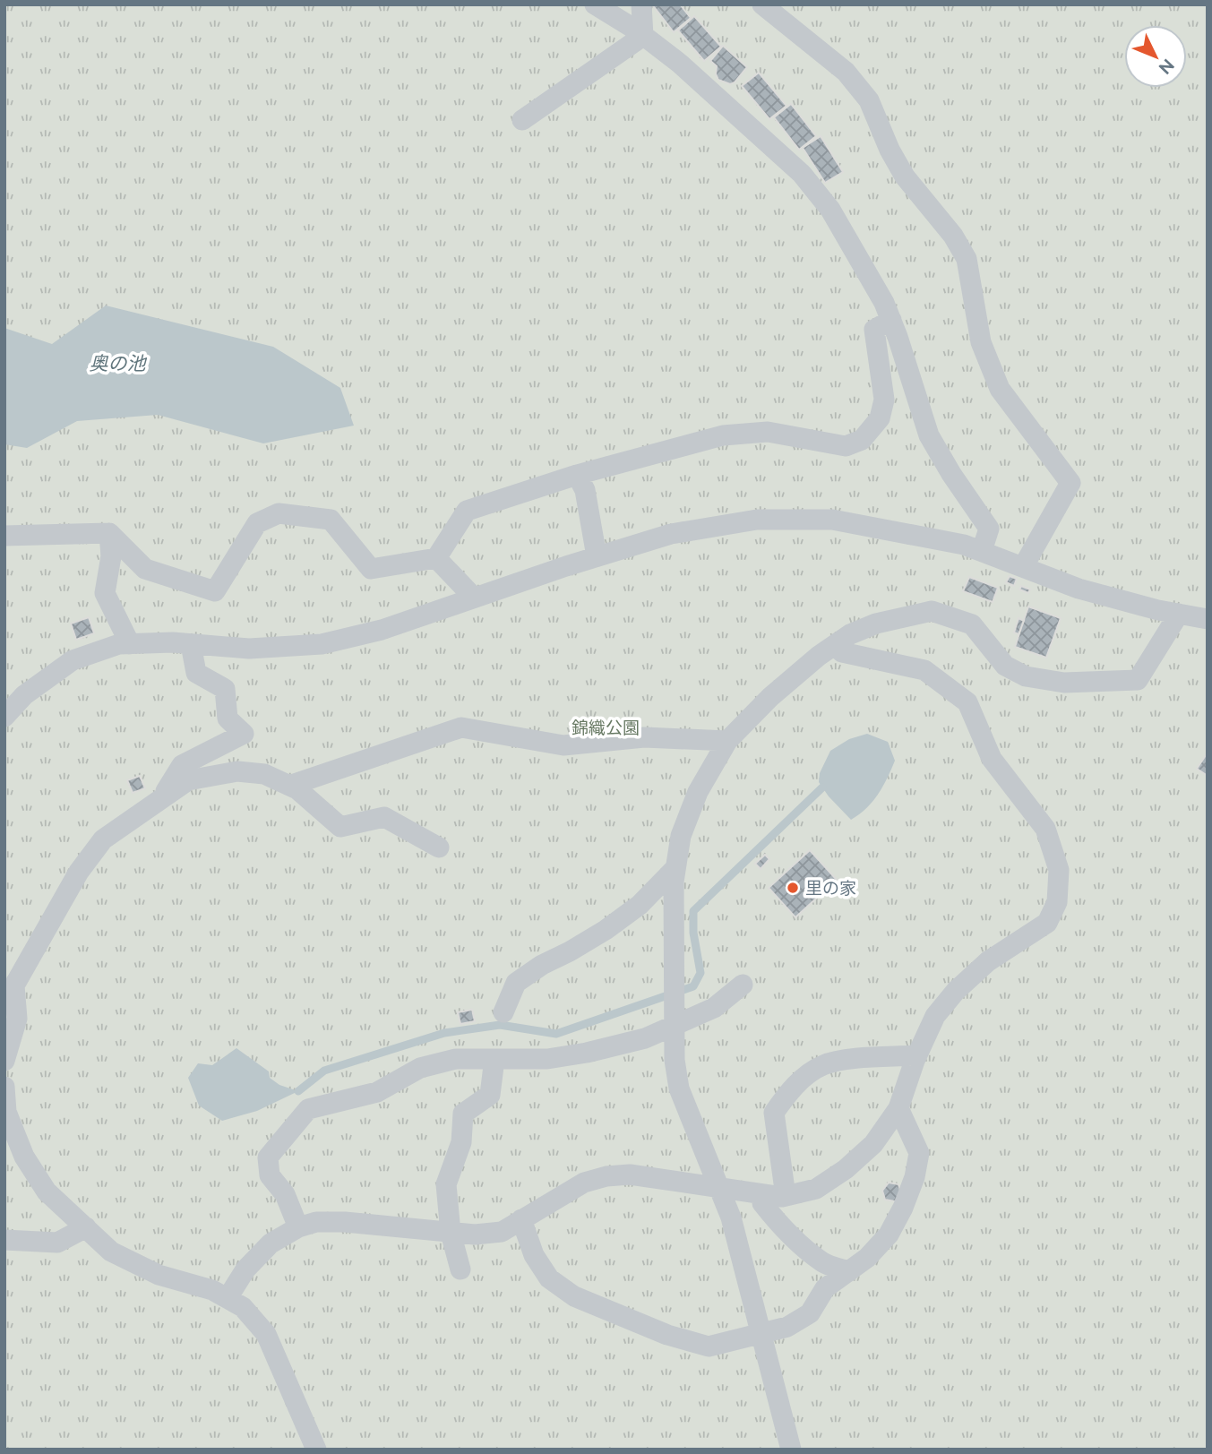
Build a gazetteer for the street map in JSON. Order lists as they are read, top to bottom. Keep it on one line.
{"water":["奥の池"],"parks":["錦織公園"],"places":["里の家"],"north":"bottom right"}
